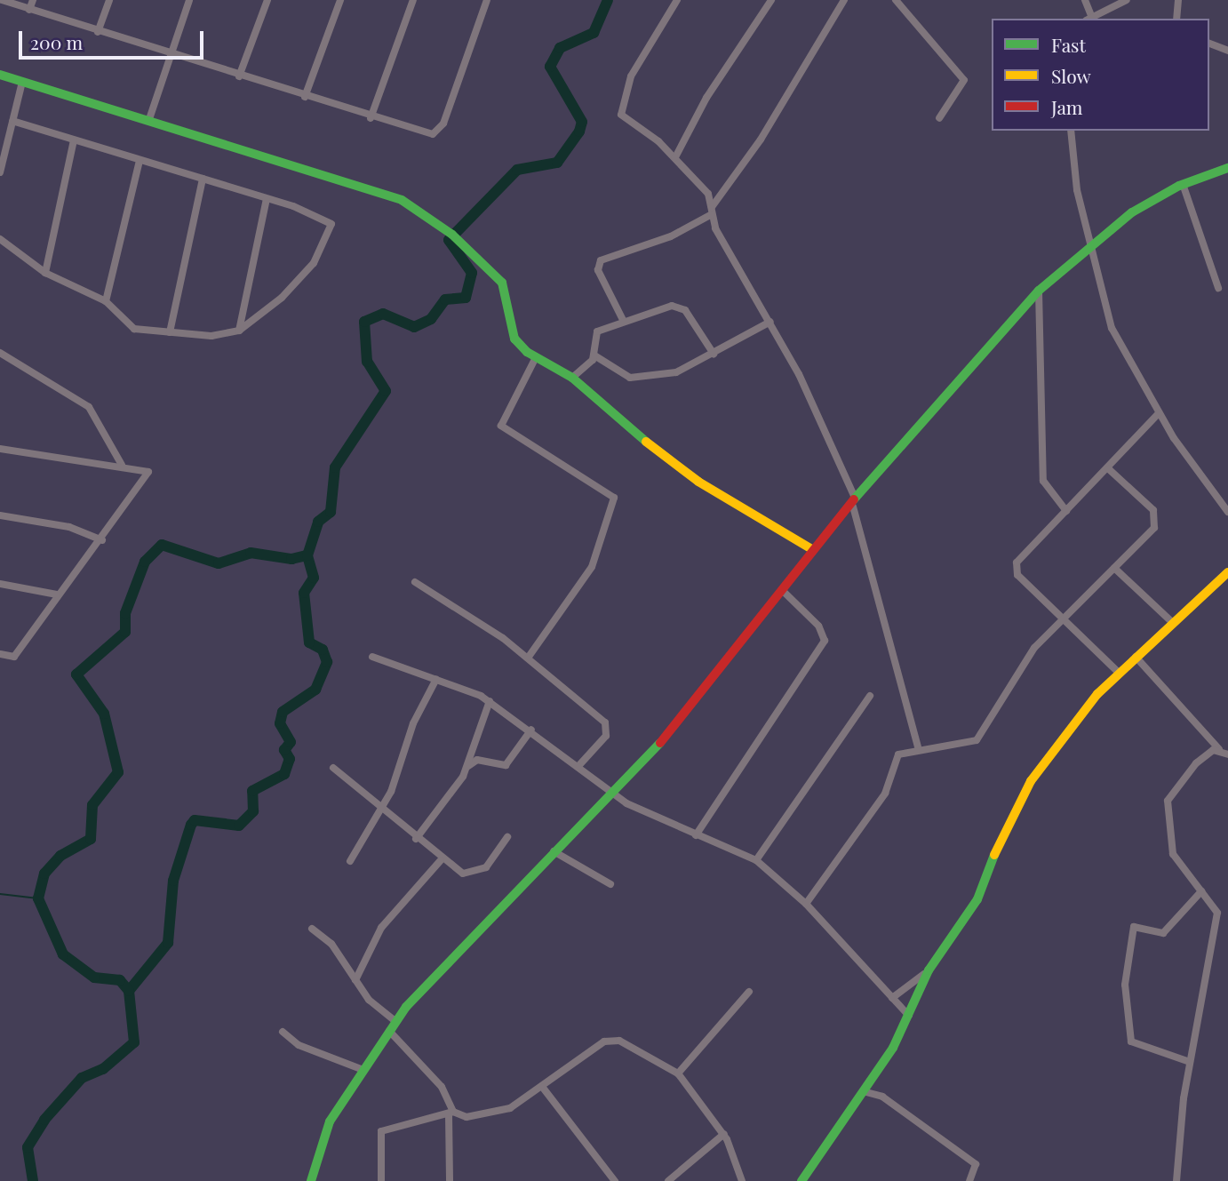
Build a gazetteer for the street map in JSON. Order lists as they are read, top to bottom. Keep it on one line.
{"legend":["Fast","Slow","Jam"],"scale_bar":"200 m"}
